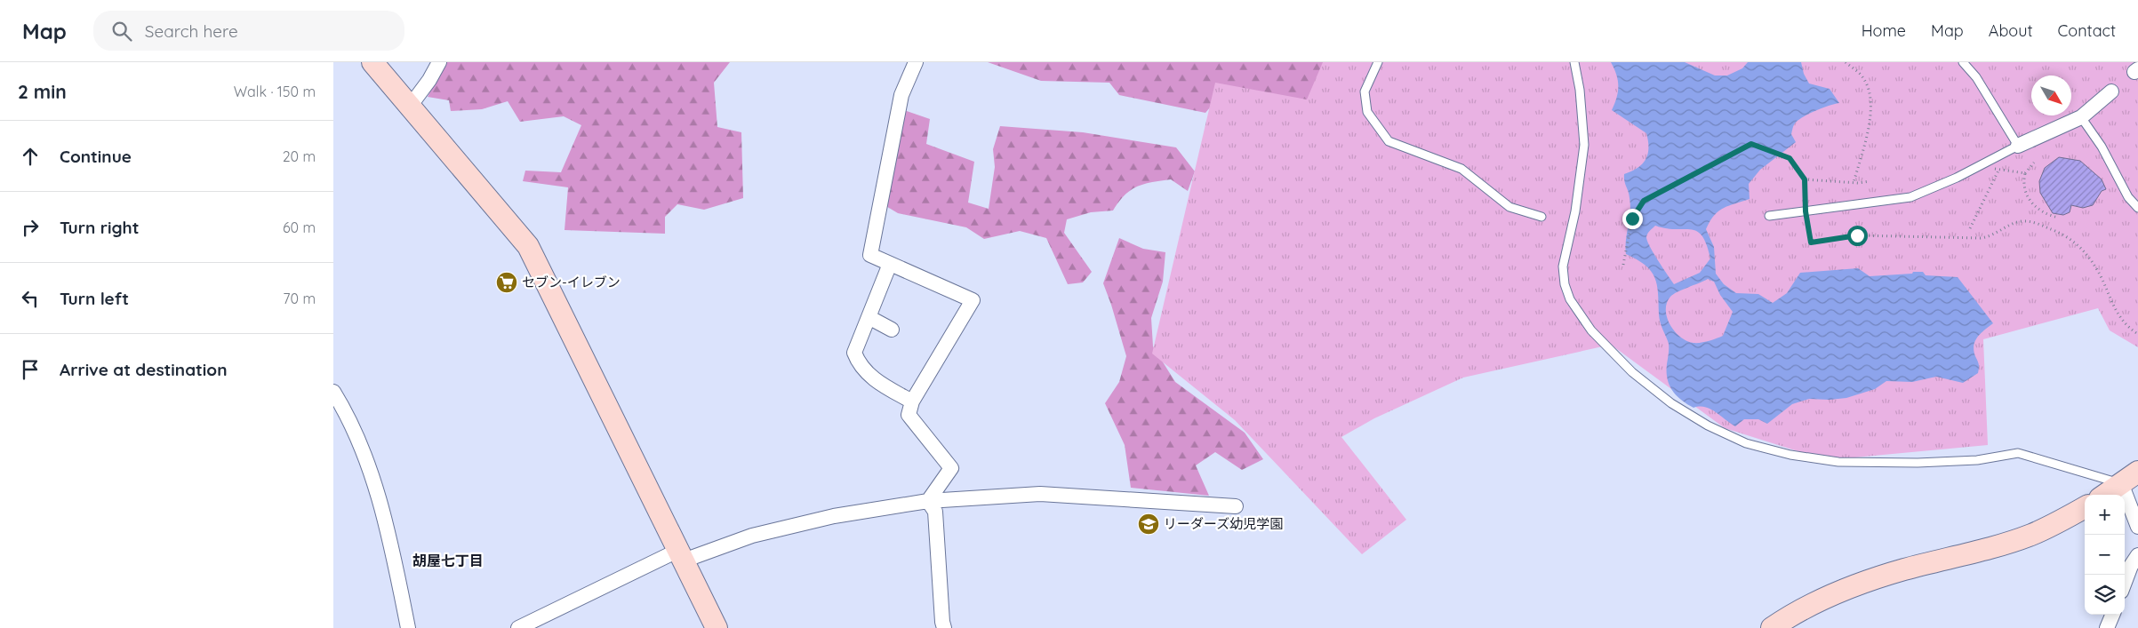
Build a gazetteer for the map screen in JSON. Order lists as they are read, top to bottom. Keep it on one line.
{"districts":["胡屋七丁目"],"places":{"supermarket":["セブン-イレブン"],"school or university":["リーダーズ幼児学園"]},"north":"bottom right","page":{"header":"Map","search":"Search here","nav":["Home","Map","About","Contact"],"heading":["2 min","Walk · 150 m"],"list":[["Continue","20 m"],["Turn right","60 m"],["Turn left","70 m"],"Arrive at destination"],"map_buttons":["+","−"]}}
